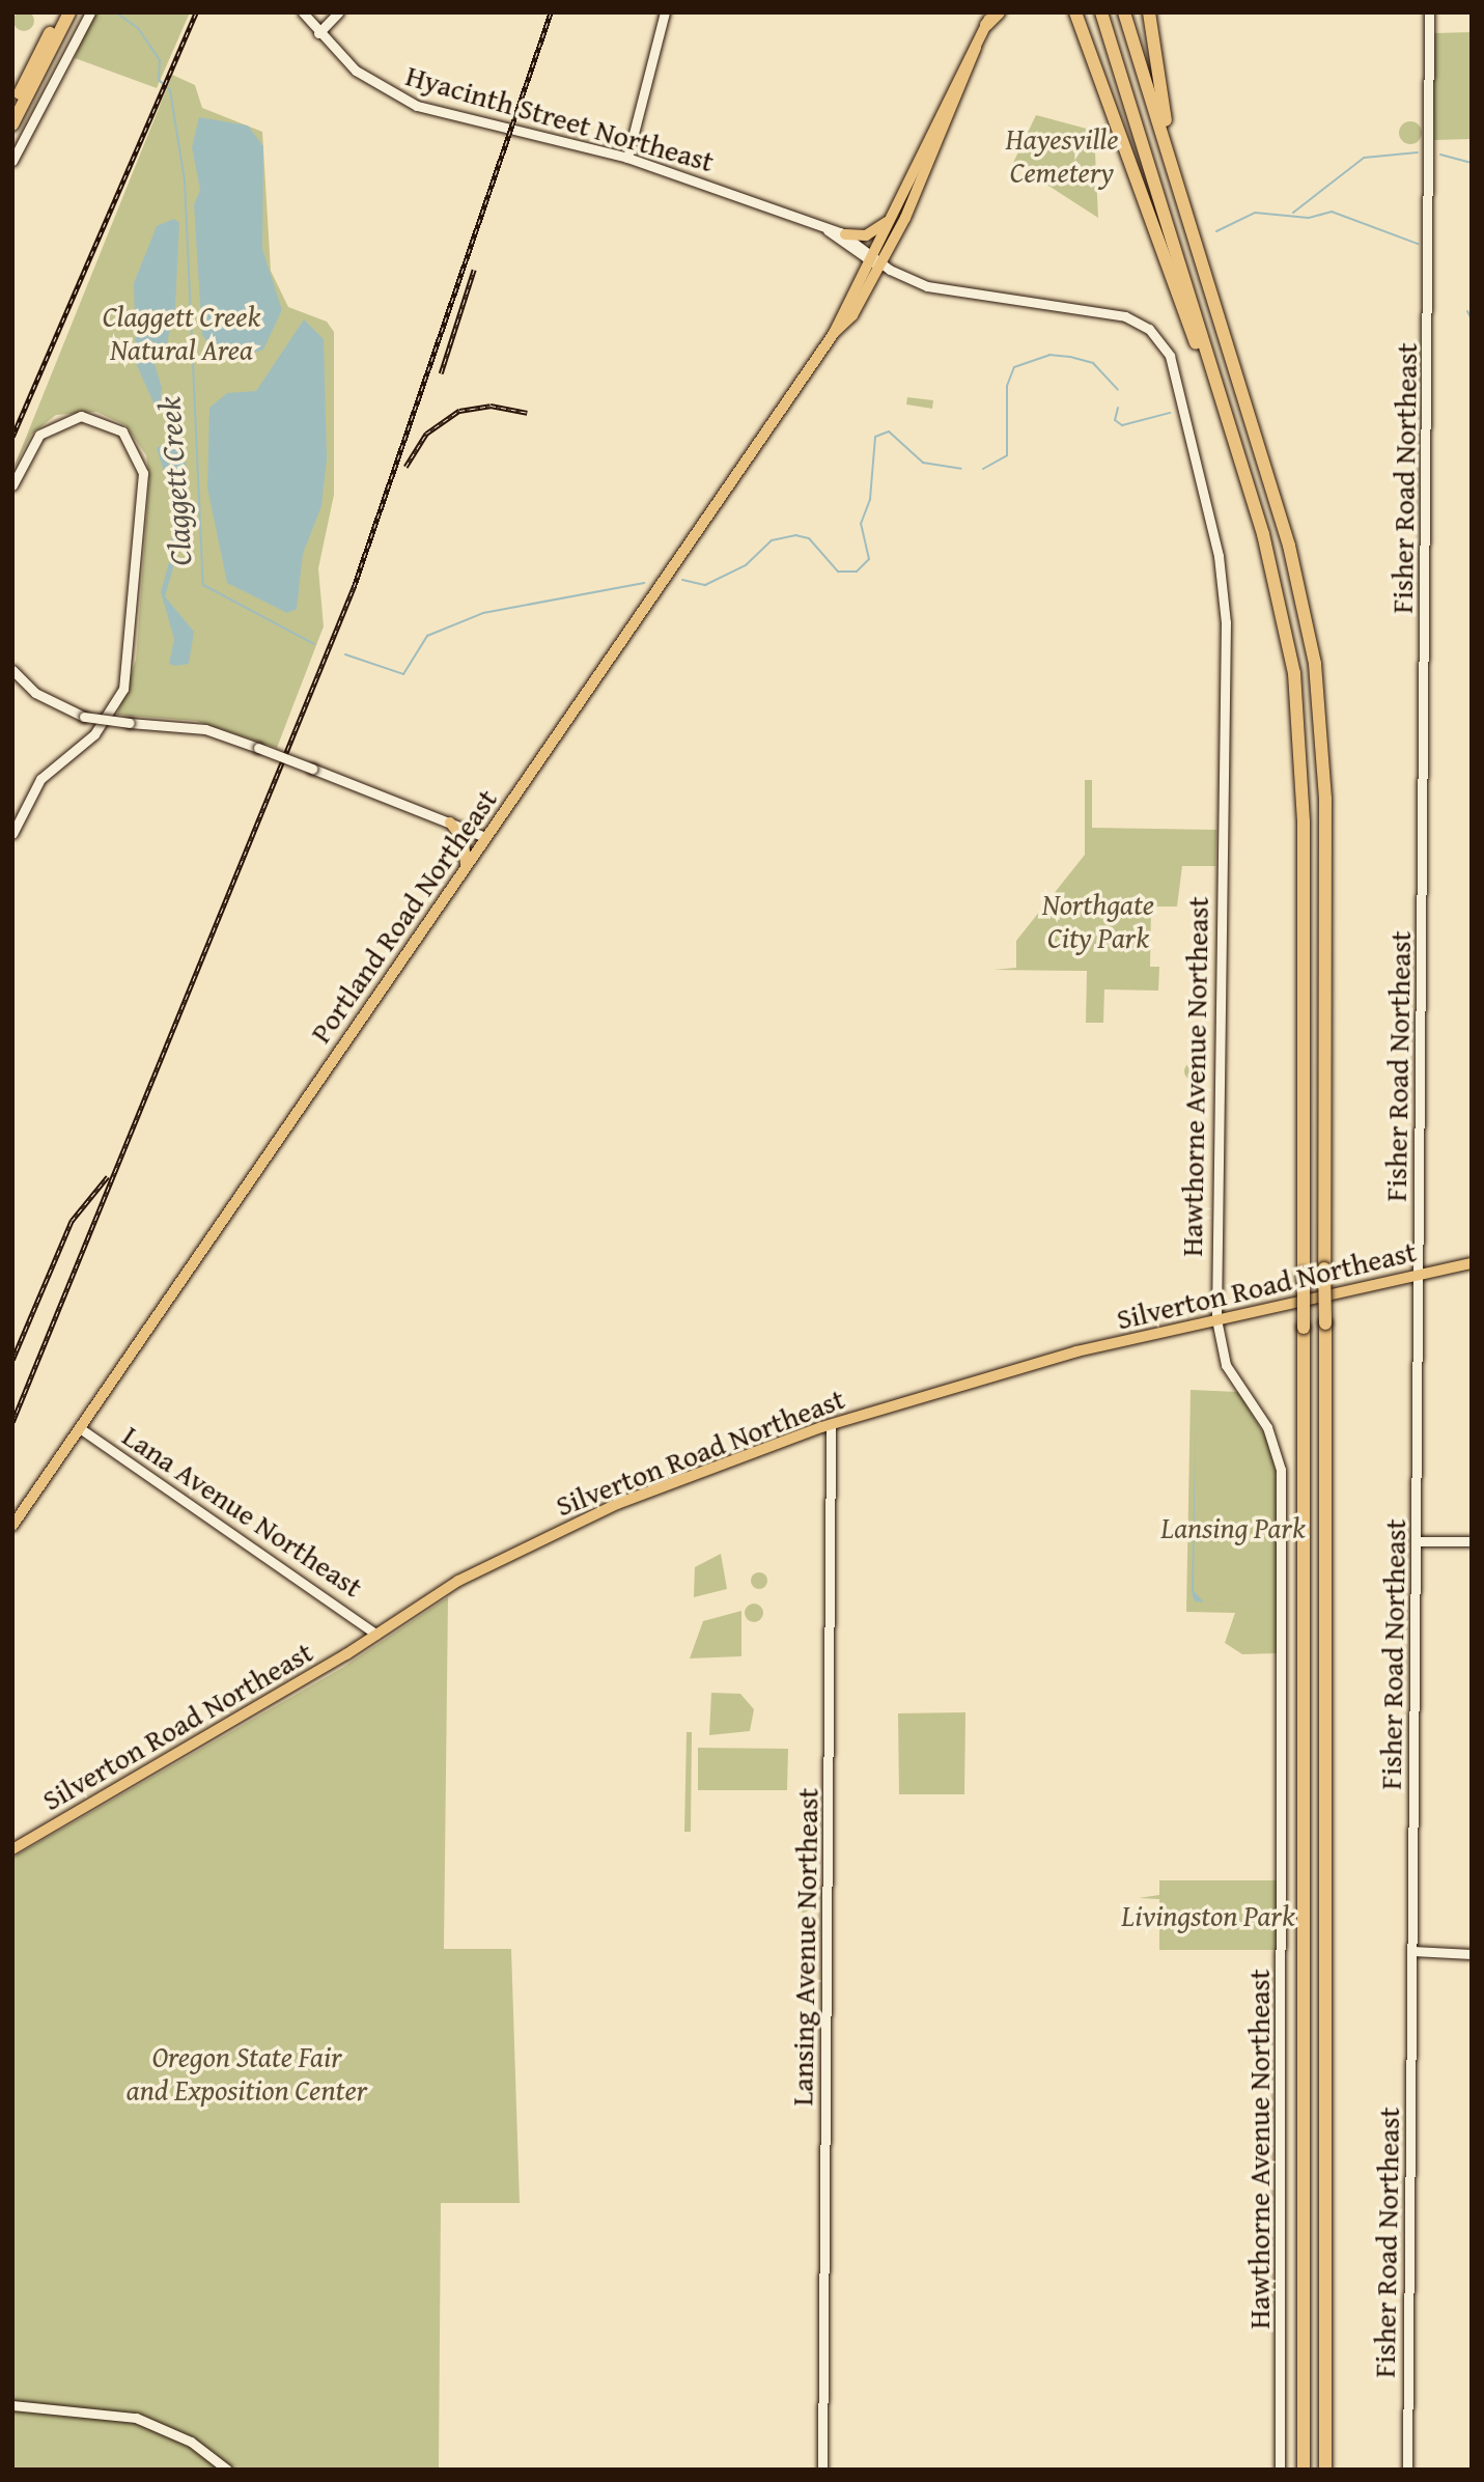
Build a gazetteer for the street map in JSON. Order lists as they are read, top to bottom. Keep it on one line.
{"streets":{"main road":["Portland Road Northeast","Silverton Road Northeast"],"street":["Hyacinth Street Northeast","Fisher Road Northeast","Hawthorne Avenue Northeast","Lana Avenue Northeast","Lansing Avenue Northeast"]},"crossings":[["Hyacinth Street Northeast","Portland Road Northeast"],["Hyacinth Street Northeast","Hawthorne Avenue Northeast"],["Fisher Road Northeast","Silverton Road Northeast"],["Portland Road Northeast","Lana Avenue Northeast"],["Hawthorne Avenue Northeast","Silverton Road Northeast"],["Silverton Road Northeast","Lana Avenue Northeast"],["Silverton Road Northeast","Lansing Avenue Northeast"]],"water":["Claggett Creek"],"parks":["Hayesville Cemetery","Claggett Creek Natural Area","Northgate City Park","Lansing Park","Livingston Park","Oregon State Fair and Exposition Center"]}
